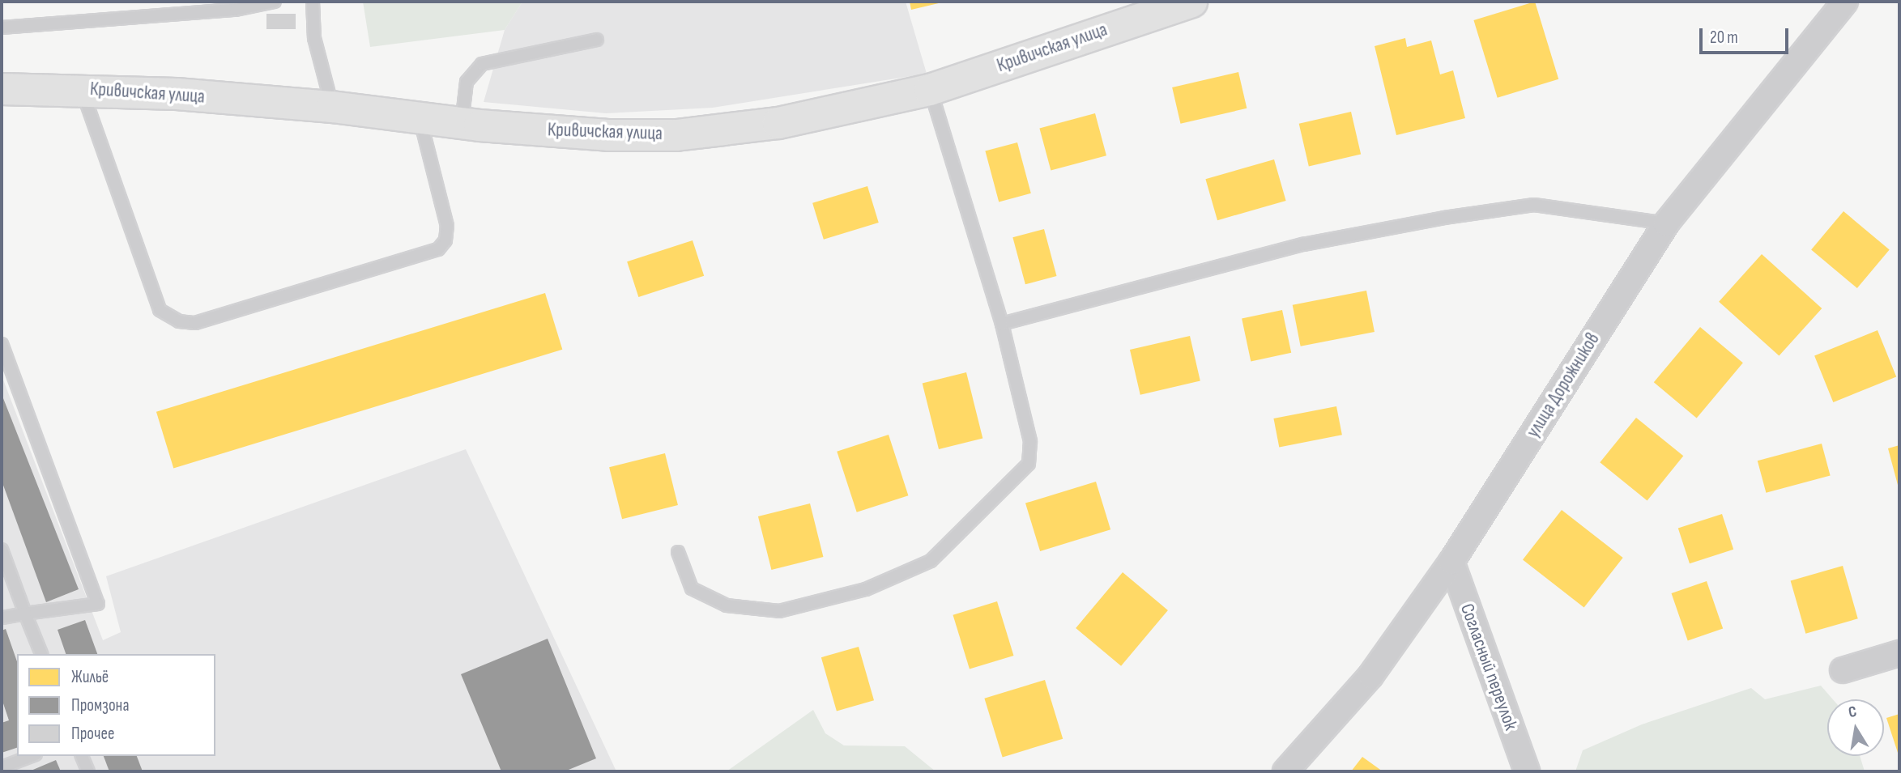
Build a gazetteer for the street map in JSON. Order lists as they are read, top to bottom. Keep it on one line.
{"streets":{"street":["Кривичская улица","улица Дорожников","Согласный переулок"]},"crossings":[["улица Дорожников","Согласный переулок"]],"legend":["Жильё","Промзона","Прочее"],"scale_bar":"20 m","north":"top"}
